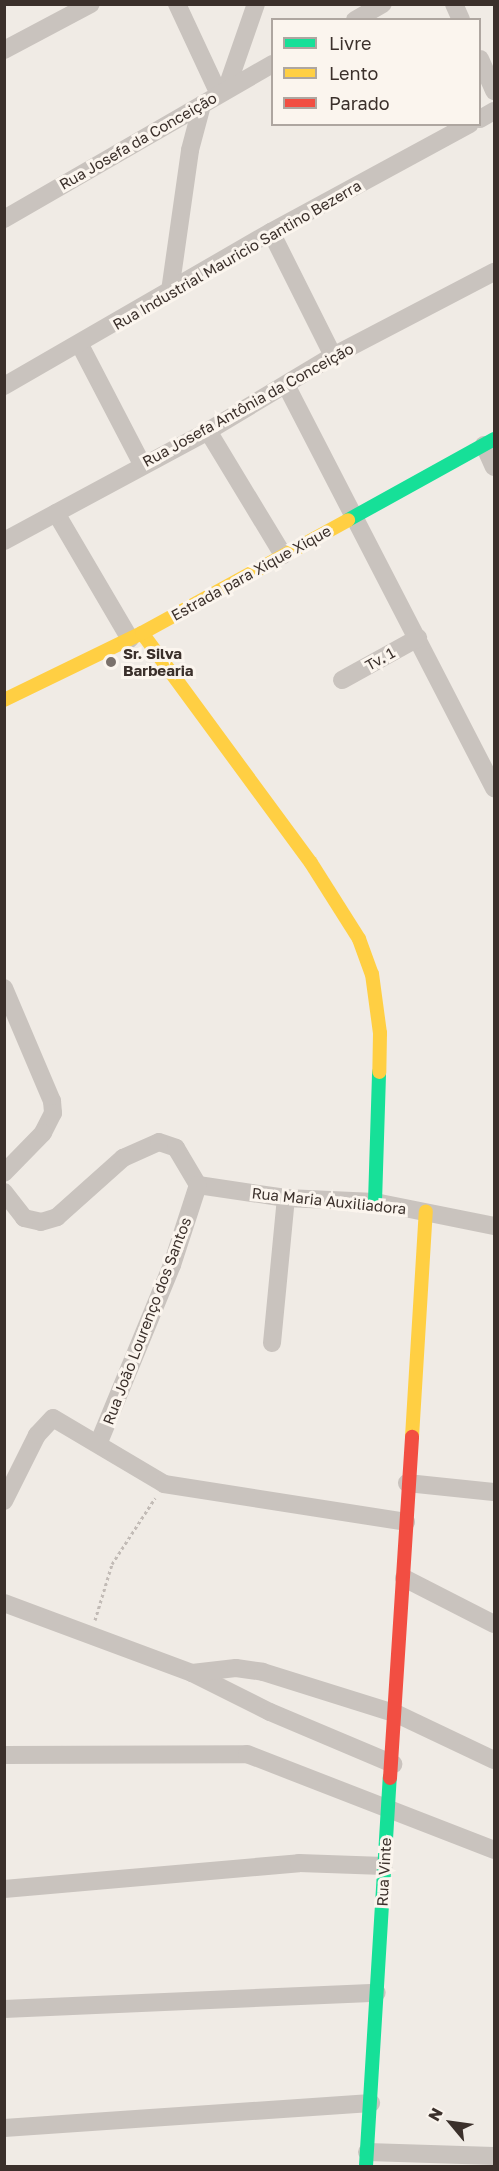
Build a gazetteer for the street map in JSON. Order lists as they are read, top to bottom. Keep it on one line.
{"streets":{"street":["Rua Josefa da Conceição","Rua Industrial Mauricio Santino Bezerra","Rua Josefa Antônia da Conceição","Estrada para Xique Xique","Tv. 1","Rua Maria Auxiliadora","Rua João Lourenço dos Santos","Rua Vinte"]},"crossings":[["Rua Maria Auxiliadora","Rua João Lourenço dos Santos"],["Rua Maria Auxiliadora","Rua Vinte"]],"places":["Sr. Silva Barbearia"],"legend":["Livre","Lento","Parado"],"north":"top left"}
